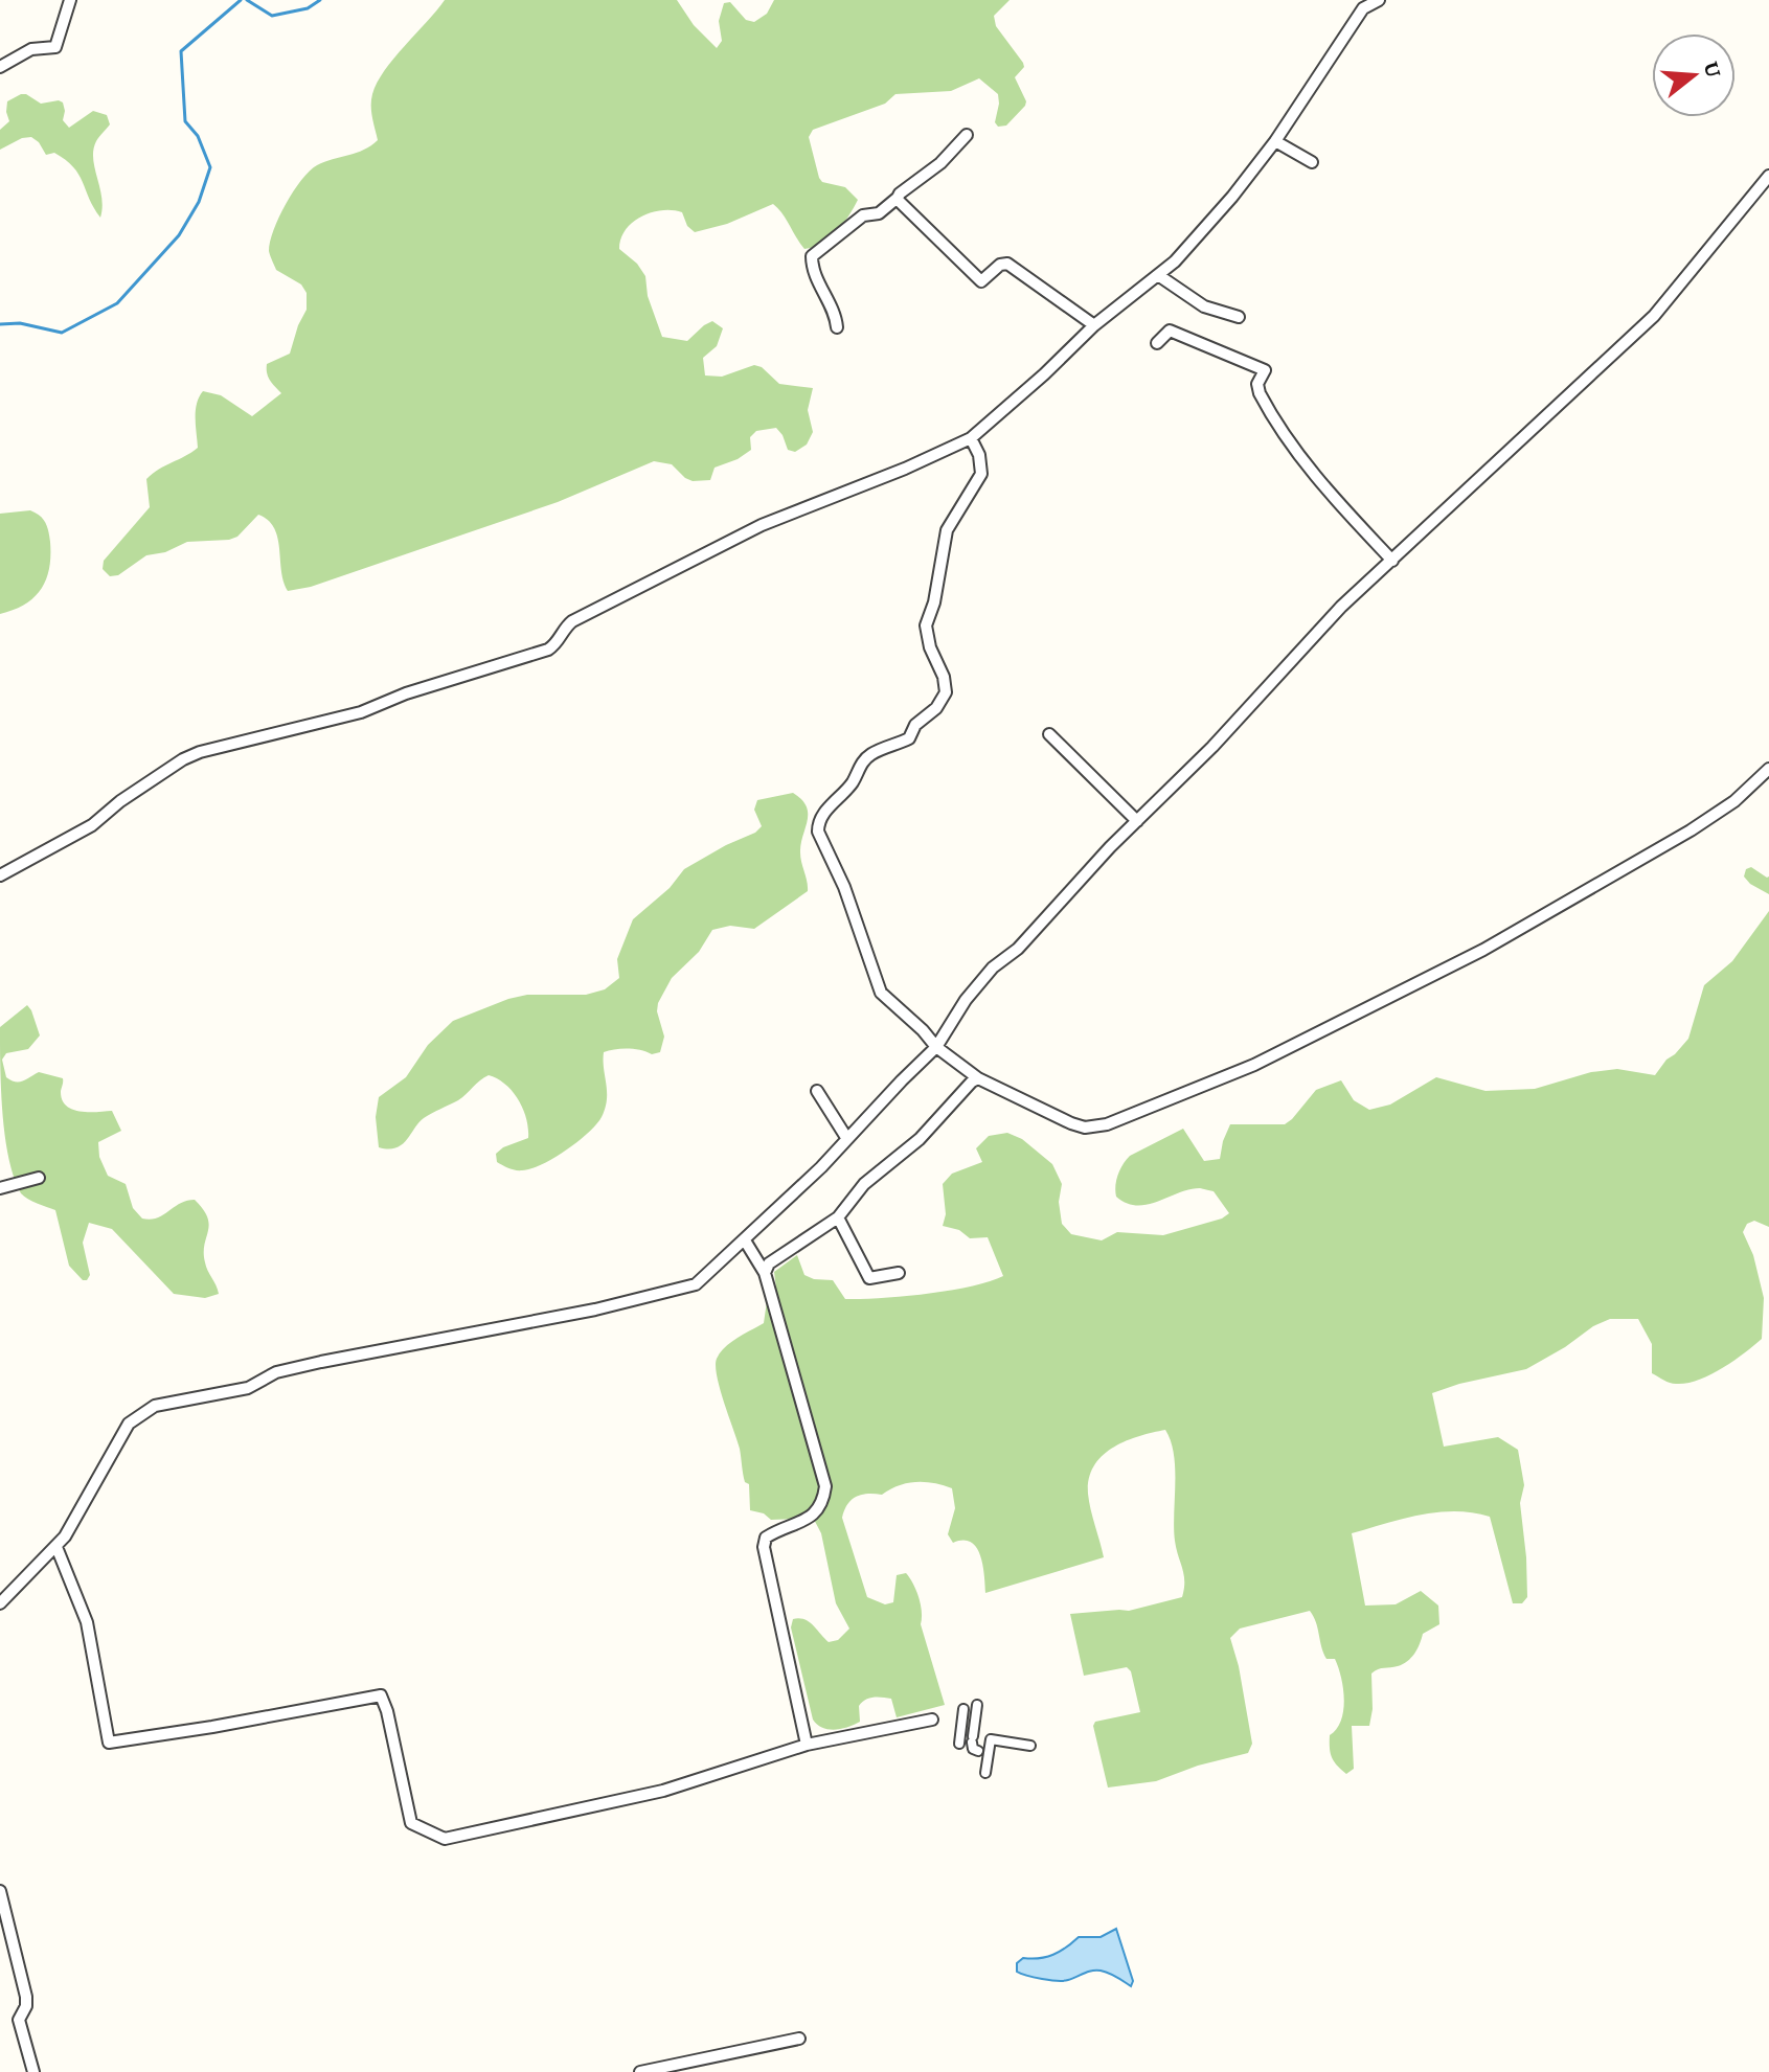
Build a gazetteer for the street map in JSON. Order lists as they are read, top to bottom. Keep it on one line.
{"north":"right"}
